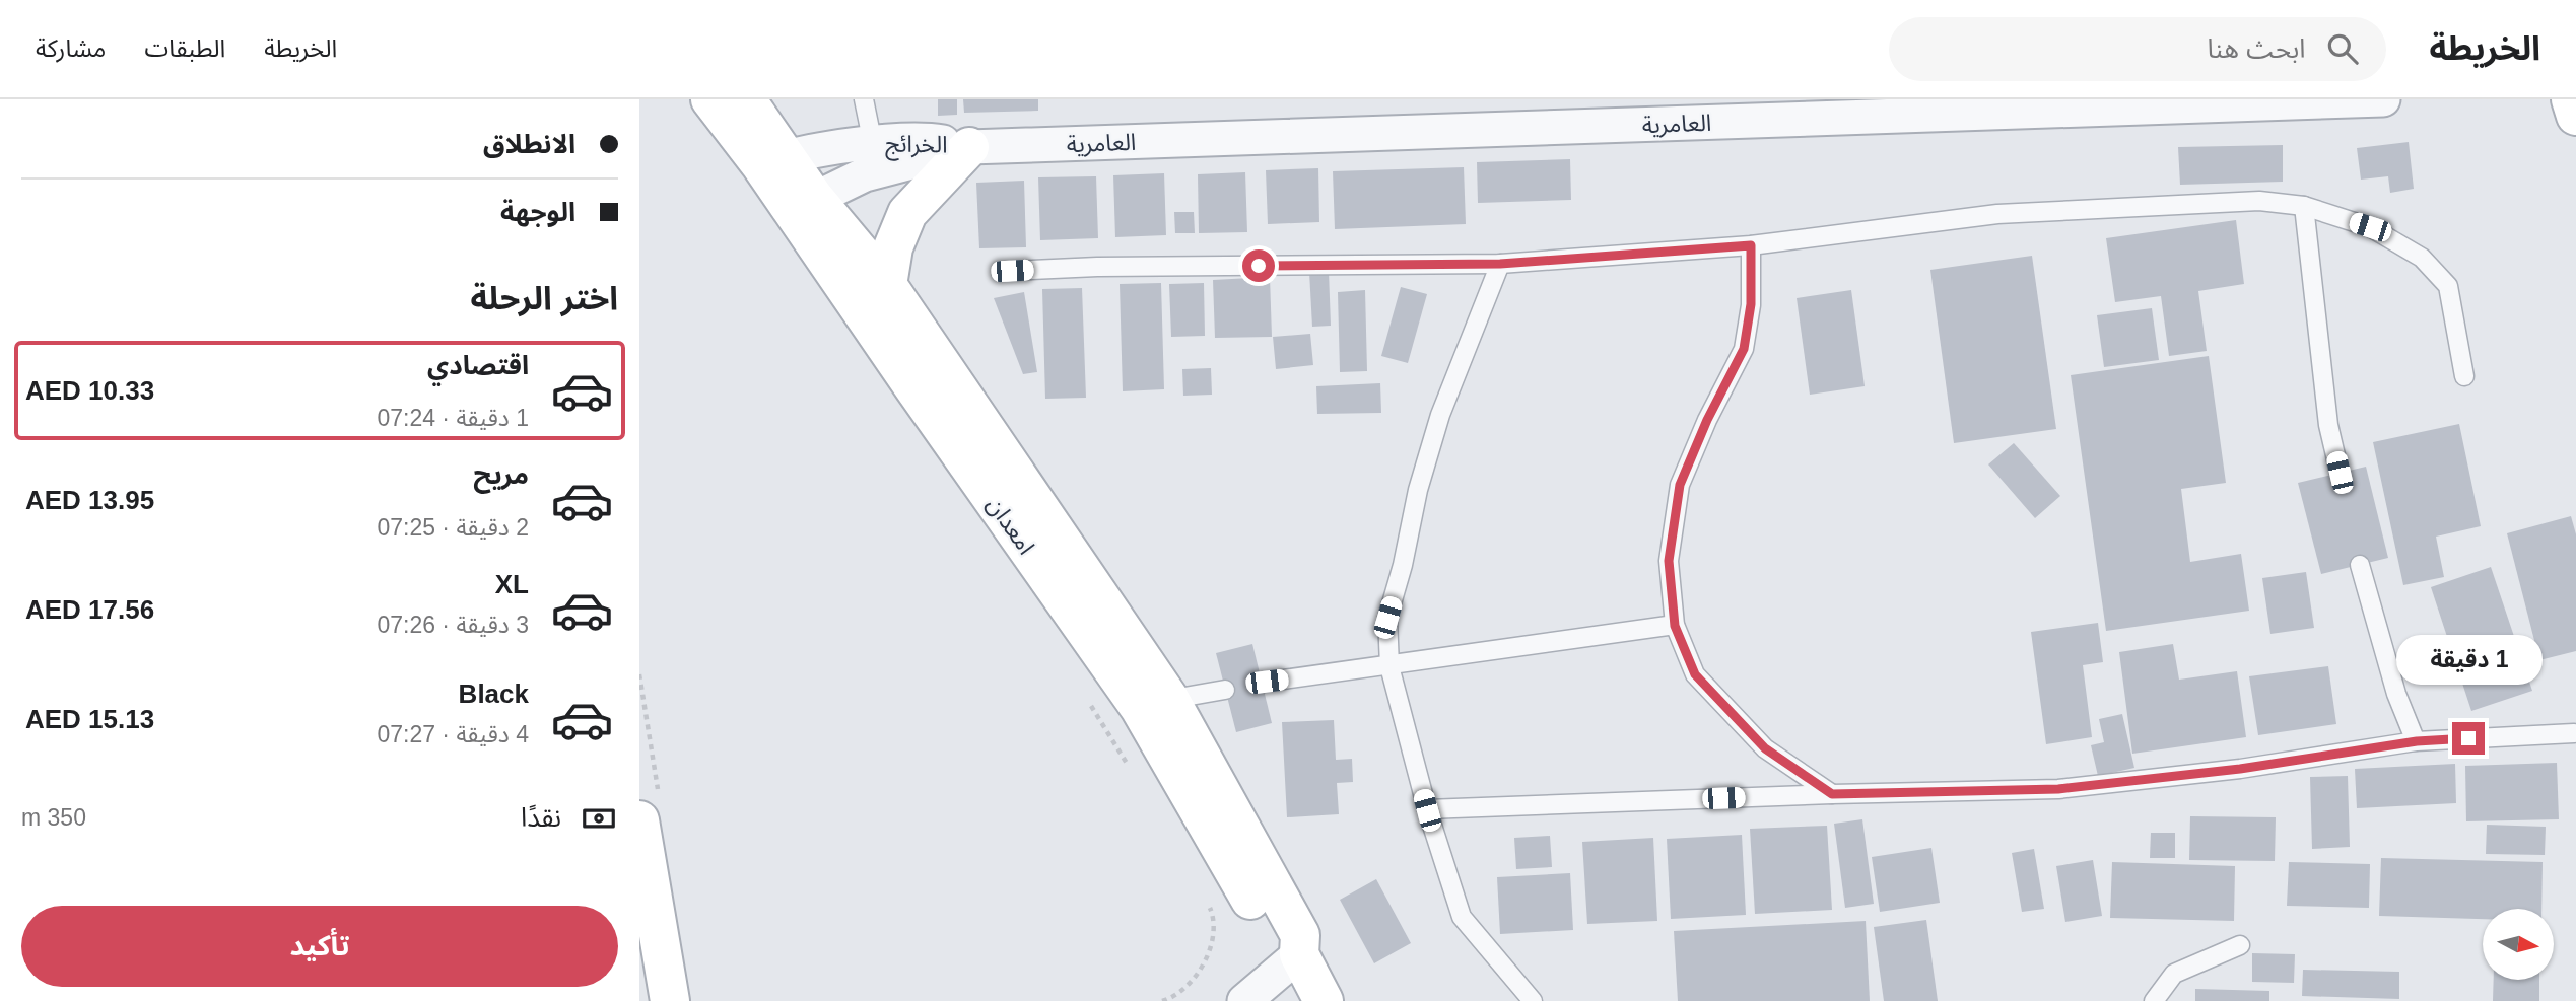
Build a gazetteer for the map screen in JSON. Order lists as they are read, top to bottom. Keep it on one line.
{"streets":{"street":["العامرية","الخرائج","امعدان"]},"crossings":[["العامرية","الخرائج"],["الخرائج","امعدان"]],"north":"right","page":{"header":"الخريطة","search":"ابحث هنا","nav":["الخريطة","الطبقات","مشاركة"],"banner":["الانطلاق","الوجهة"],"heading":"اختر الرحلة","list":[{"name":"اقتصادي","note":"1 دقيقة · 07:24","value":"AED 10.33"},{"name":"مريح","note":"2 دقيقة · 07:25","value":"AED 13.95"},{"name":"XL","note":"3 دقيقة · 07:26","value":"AED 17.56"},{"name":"Black","note":"4 دقيقة · 07:27","value":"AED 15.13"}],"bubble":"1 دقيقة","pay":["نقدًا","350 m"],"buttons":"تأكيد"}}
